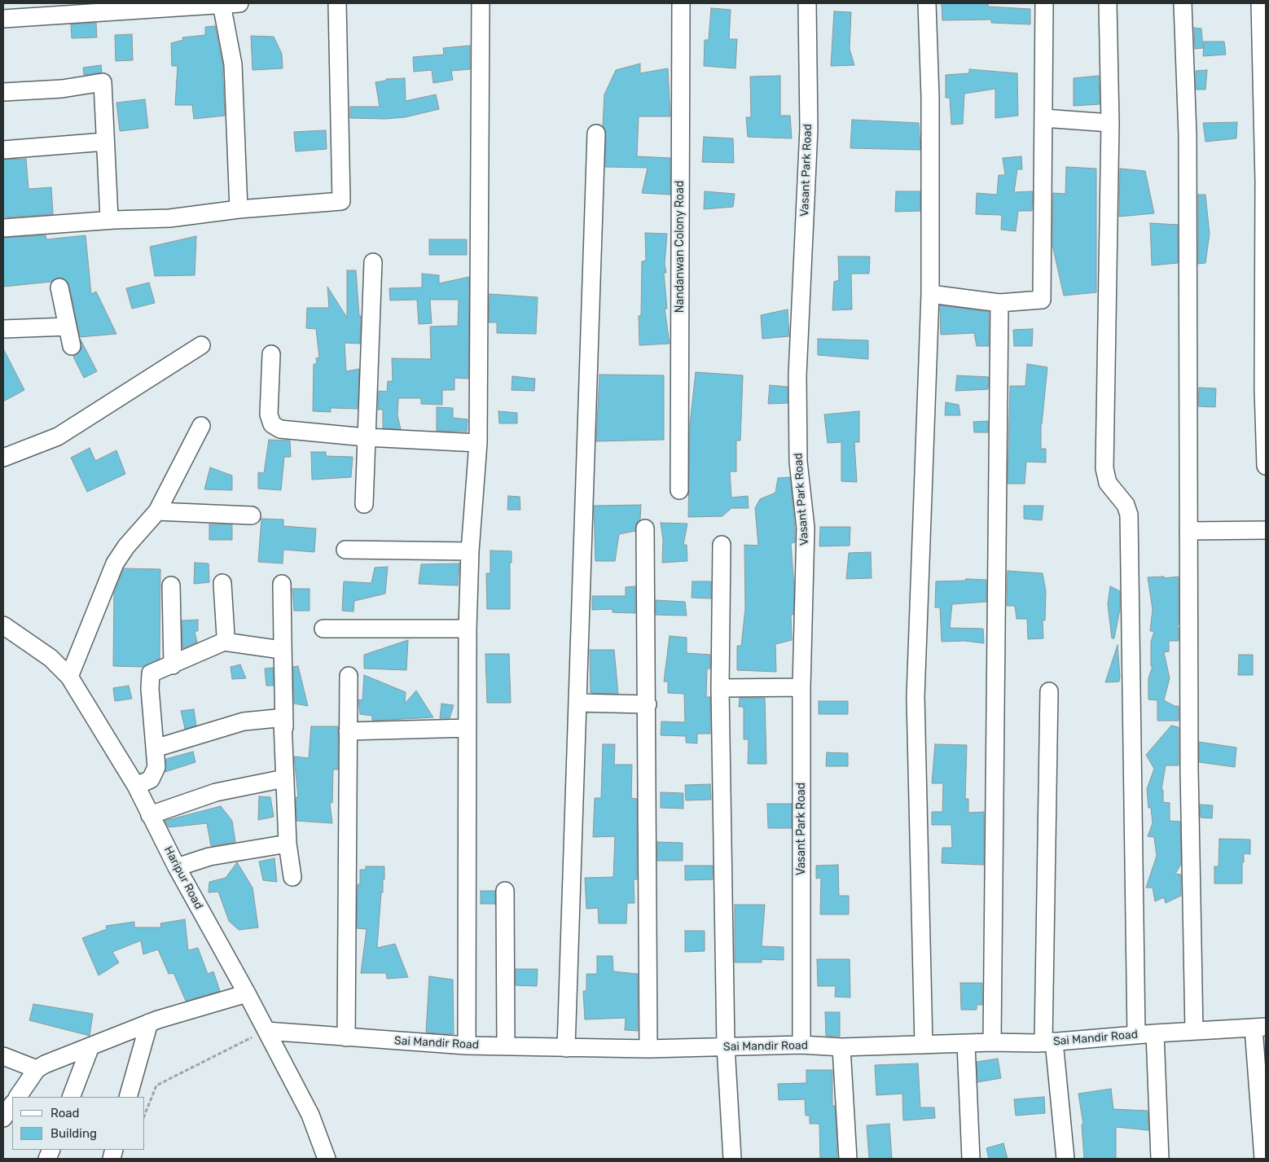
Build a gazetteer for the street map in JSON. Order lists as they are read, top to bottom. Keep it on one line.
{"streets":{"street":["Vasant Park Road","Nandanwan Colony Road","Haripur Road","Sai Mandir Road"]},"crossings":[["Vasant Park Road","Sai Mandir Road"],["Haripur Road","Sai Mandir Road"]],"legend":["Road","Building"]}
